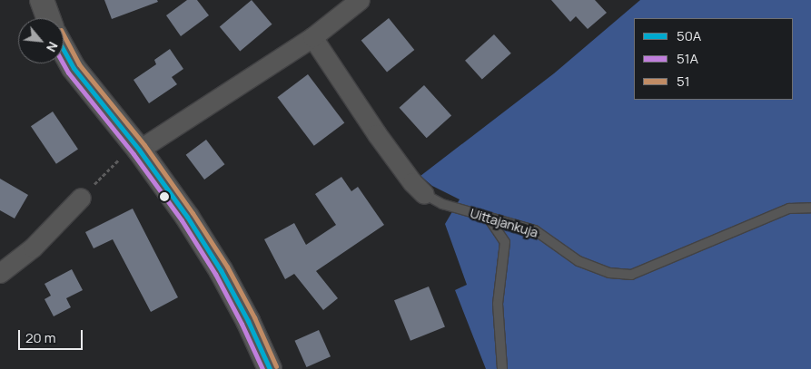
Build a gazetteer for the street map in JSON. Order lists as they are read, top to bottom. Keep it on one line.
{"streets":{"street":["Uittajankuja"]},"lines":["transit line 51","transit line 50A","transit line 51A"],"legend":["50A","51A","51"],"scale_bar":"20 m","north":"bottom right"}
